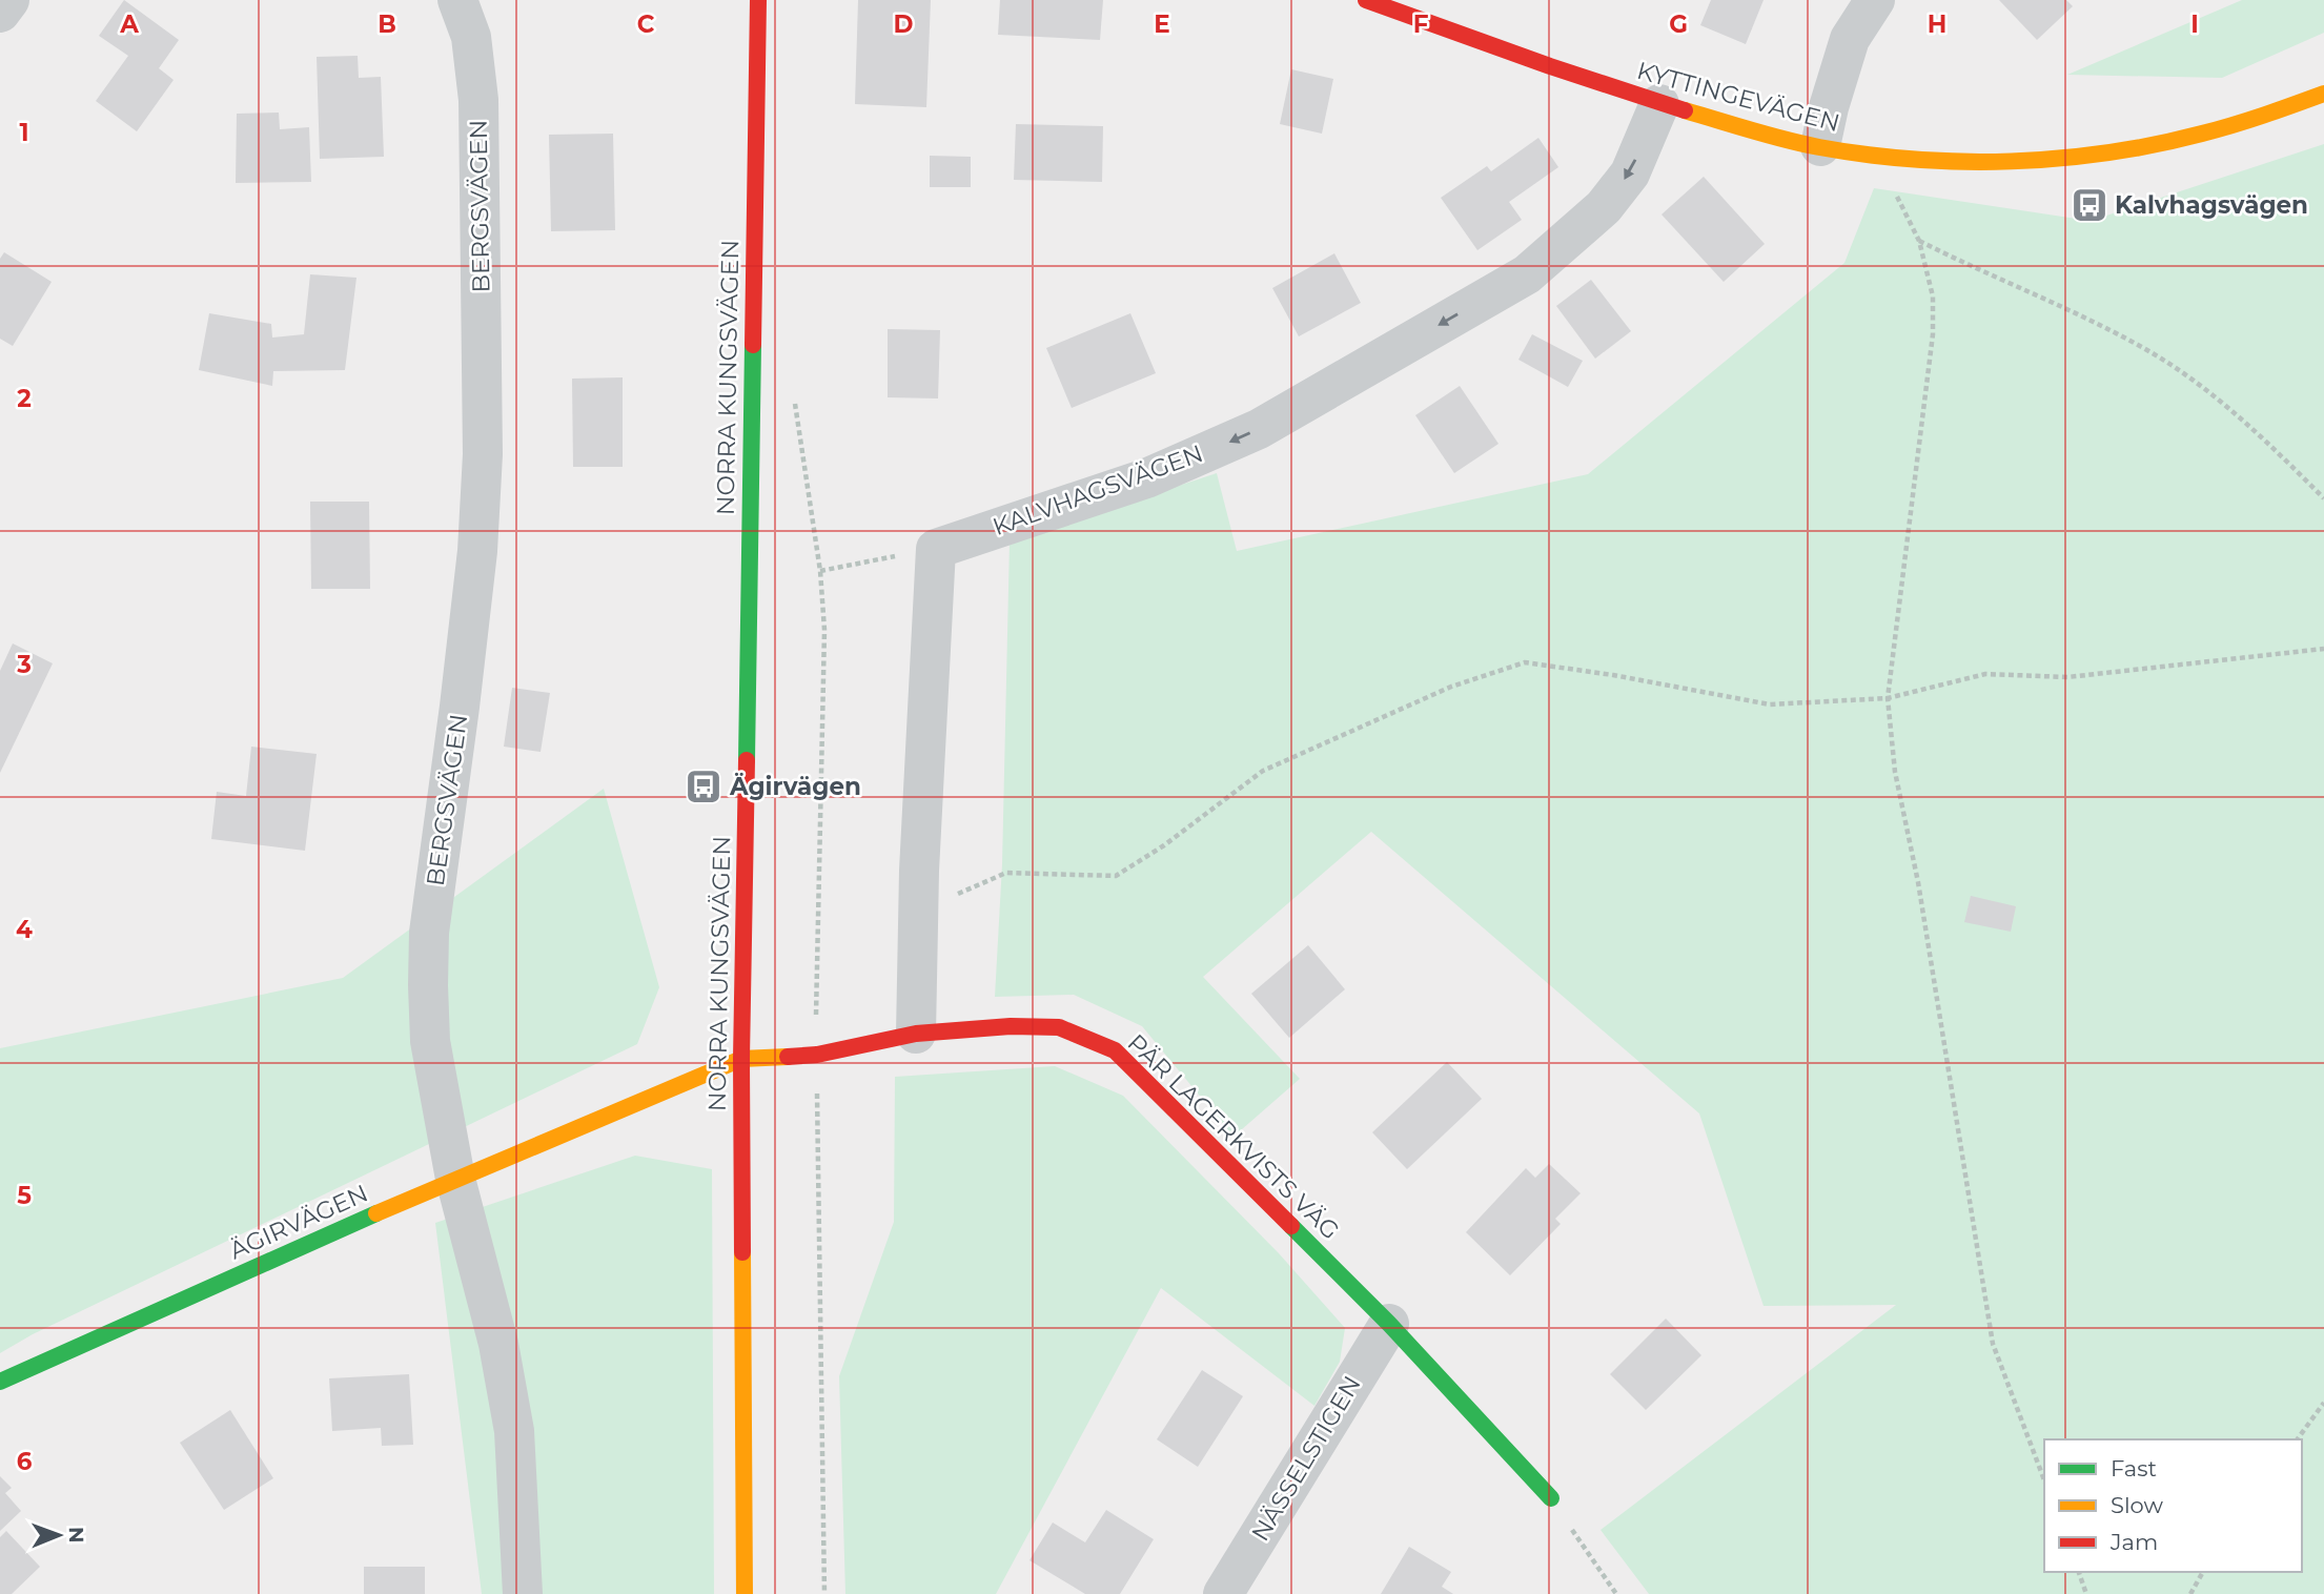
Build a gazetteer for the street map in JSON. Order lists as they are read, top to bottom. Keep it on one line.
{"streets":{"street":["KYTTINGEVÄGEN","BERGSVÄGEN","NORRA KUNGSVÄGEN","KALVHAGSVÄGEN","PÄR LAGERKVISTS VÄG","ÄGIRVÄGEN","NÄSSELSTIGEN"]},"crossings":[["KYTTINGEVÄGEN","KALVHAGSVÄGEN"],["BERGSVÄGEN","ÄGIRVÄGEN"],["NORRA KUNGSVÄGEN","PÄR LAGERKVISTS VÄG"],["NORRA KUNGSVÄGEN","ÄGIRVÄGEN"],["PÄR LAGERKVISTS VÄG","ÄGIRVÄGEN"],["PÄR LAGERKVISTS VÄG","NÄSSELSTIGEN"]],"one_way":["KALVHAGSVÄGEN"],"places":{"bus stop":["Kalvhagsvägen","Ägirvägen"]},"legend":["Fast","Slow","Jam"],"north":"right","grid":{"columns":["A","B","C","D","E","F","G","H","I"],"rows":["1","2","3","4","5","6"]}}
